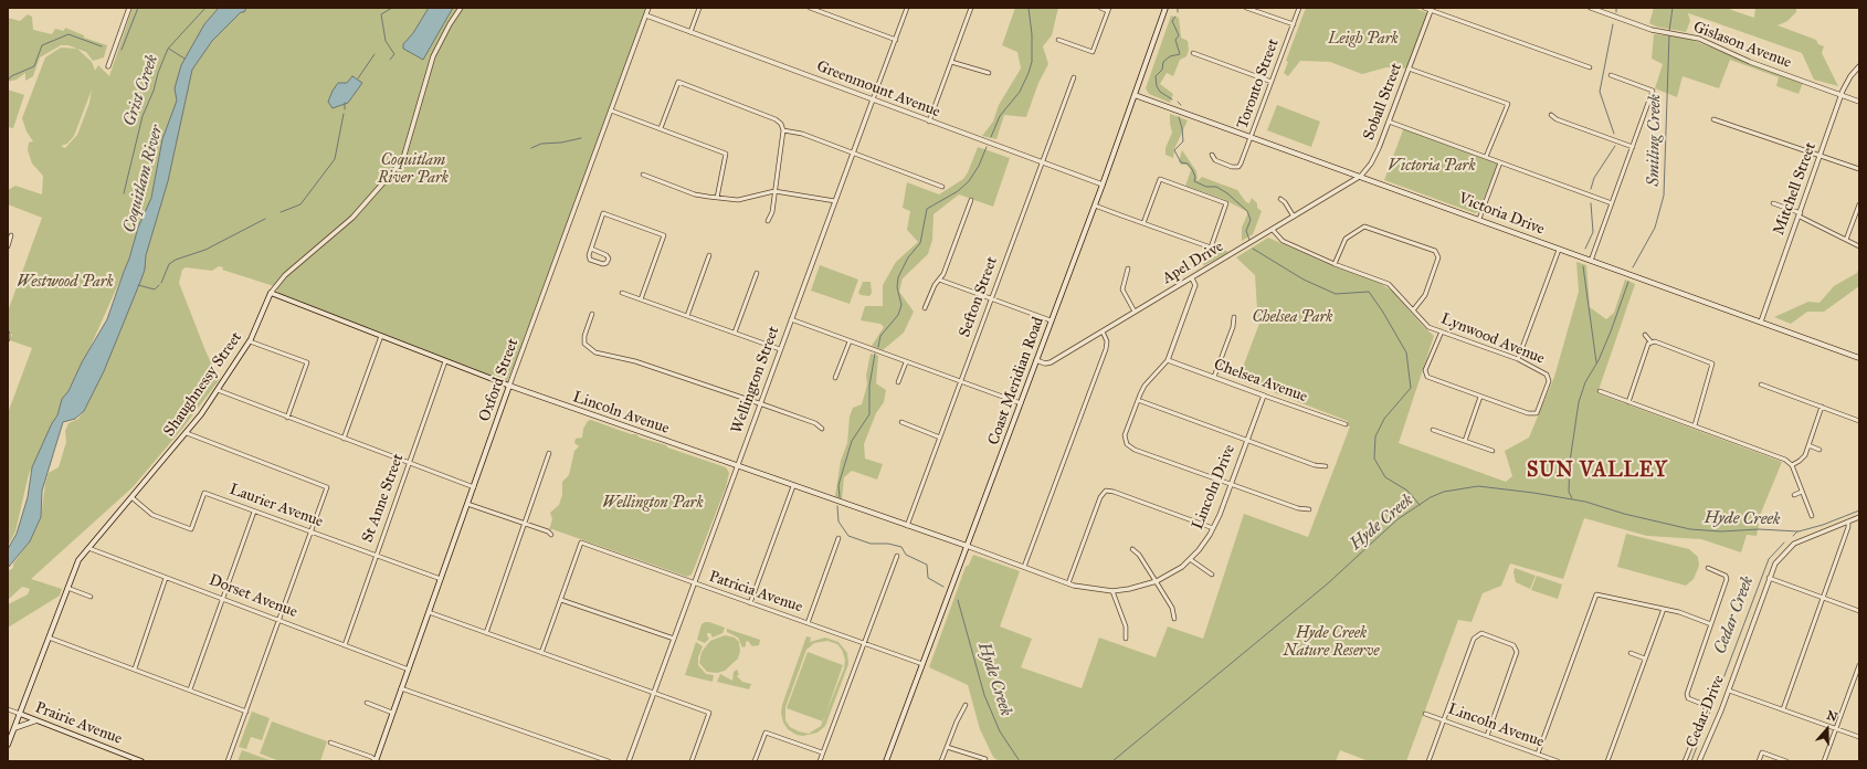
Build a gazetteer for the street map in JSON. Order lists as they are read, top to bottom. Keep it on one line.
{"streets":{"main road":["Victoria Drive","Oxford Street","Coast Meridian Road","Shaughnessy Street","Lincoln Avenue","Prairie Avenue"],"street":["Gislason Avenue","Toronto Street","Greenmount Avenue","Soball Street","Mitchell Street","Apel Drive","Sefton Street","Lynwood Avenue","Wellington Street","Chelsea Avenue","Lincoln Drive","St Anne Street","Laurier Avenue","Patricia Avenue","Dorset Avenue","Cedar Drive"]},"crossings":[["Gislason Avenue","Mitchell Street"],["Toronto Street","Victoria Drive"],["Greenmount Avenue","Sefton Street"],["Greenmount Avenue","Oxford Street"],["Greenmount Avenue","Wellington Street"],["Greenmount Avenue","Coast Meridian Road"],["Soball Street","Victoria Drive"],["Soball Street","Apel Drive"],["Mitchell Street","Victoria Drive"],["Victoria Drive","Apel Drive"],["Victoria Drive","Coast Meridian Road"],["Apel Drive","Lynwood Avenue"],["Apel Drive","Coast Meridian Road"],["Sefton Street","Lincoln Avenue"],["Oxford Street","Lincoln Avenue"],["Oxford Street","Laurier Avenue"],["Oxford Street","Dorset Avenue"],["Wellington Street","Lincoln Avenue"],["Wellington Street","Patricia Avenue"],["Coast Meridian Road","Lincoln Avenue"],["Coast Meridian Road","Lincoln Drive"],["Coast Meridian Road","Patricia Avenue"],["Chelsea Avenue","Lincoln Drive"],["Shaughnessy Street","Lincoln Avenue"],["Shaughnessy Street","Laurier Avenue"],["Shaughnessy Street","Dorset Avenue"],["Shaughnessy Street","Prairie Avenue"],["Lincoln Avenue","Lincoln Drive"],["Lincoln Avenue","St Anne Street"],["St Anne Street","Laurier Avenue"],["St Anne Street","Dorset Avenue"]],"districts":["SUN VALLEY"],"water":["Grist Creek","Smiling Creek","Coquitlam River","Hyde Creek","Cedar Creek"],"parks":["Leigh Park","Coquitlam River Park","Victoria Park","Westwood Park","Chelsea Park","Wellington Park","Hyde Creek Nature Reserve"],"north":"top"}
